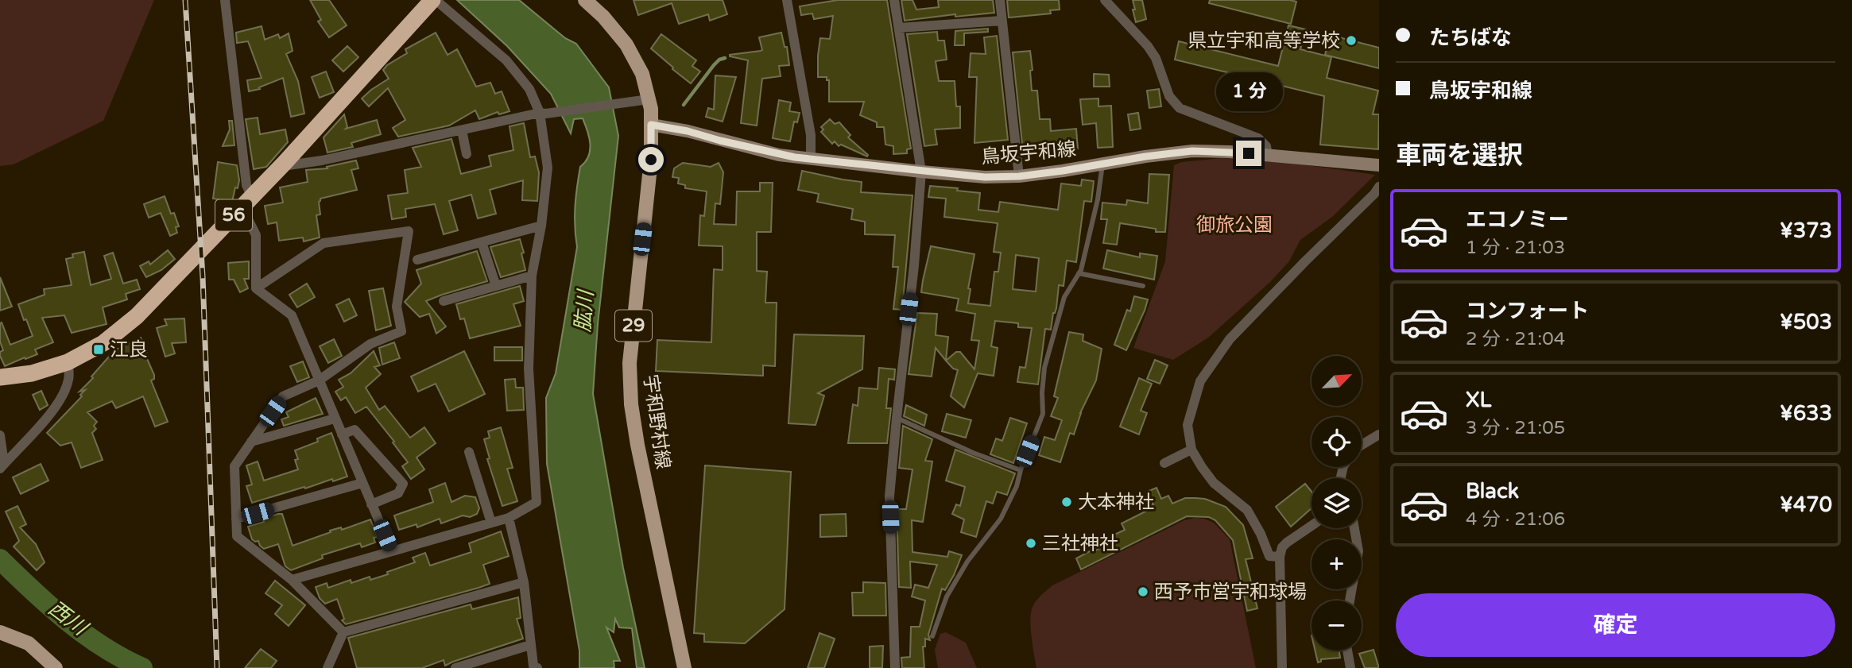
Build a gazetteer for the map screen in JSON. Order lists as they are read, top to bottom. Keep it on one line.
{"streets":{"highway":["56"],"main road":["鳥坂宇和線","29","宇和野村線"]},"crossings":[["鳥坂宇和線","宇和野村線"]],"water":["肱川","西川"],"parks":["御旅公園"],"places":{"other":["県立宇和高等学校","大本神社","三社神社","西予市営宇和球場"],"transit":["江良"]},"north":"top right","page":{"banner":["たちばな","鳥坂宇和線"],"bubble":"1 分","heading":"車両を選択","list":[{"name":"エコノミー","note":"1 分 · 21:03","value":"¥373"},{"name":"コンフォート","note":"2 分 · 21:04","value":"¥503"},{"name":"XL","note":"3 分 · 21:05","value":"¥633"},{"name":"Black","note":"4 分 · 21:06","value":"¥470"}],"map_buttons":["+","−"],"buttons":"確定"}}
